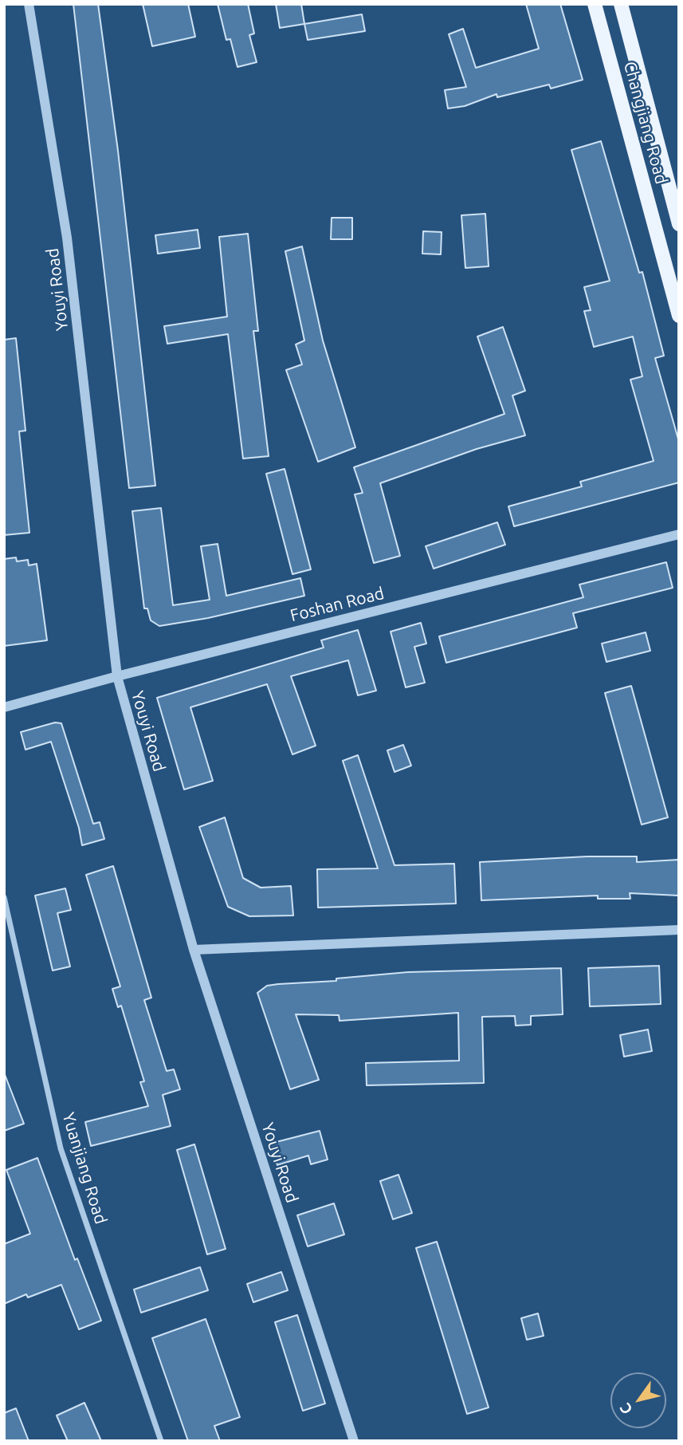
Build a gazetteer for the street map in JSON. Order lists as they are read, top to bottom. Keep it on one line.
{"streets":{"main road":["Changjiang Road"],"street":["Youyi Road","Foshan Road","Yuanjiang Road"]},"crossings":[["Youyi Road","Foshan Road"]],"north":"bottom left"}
